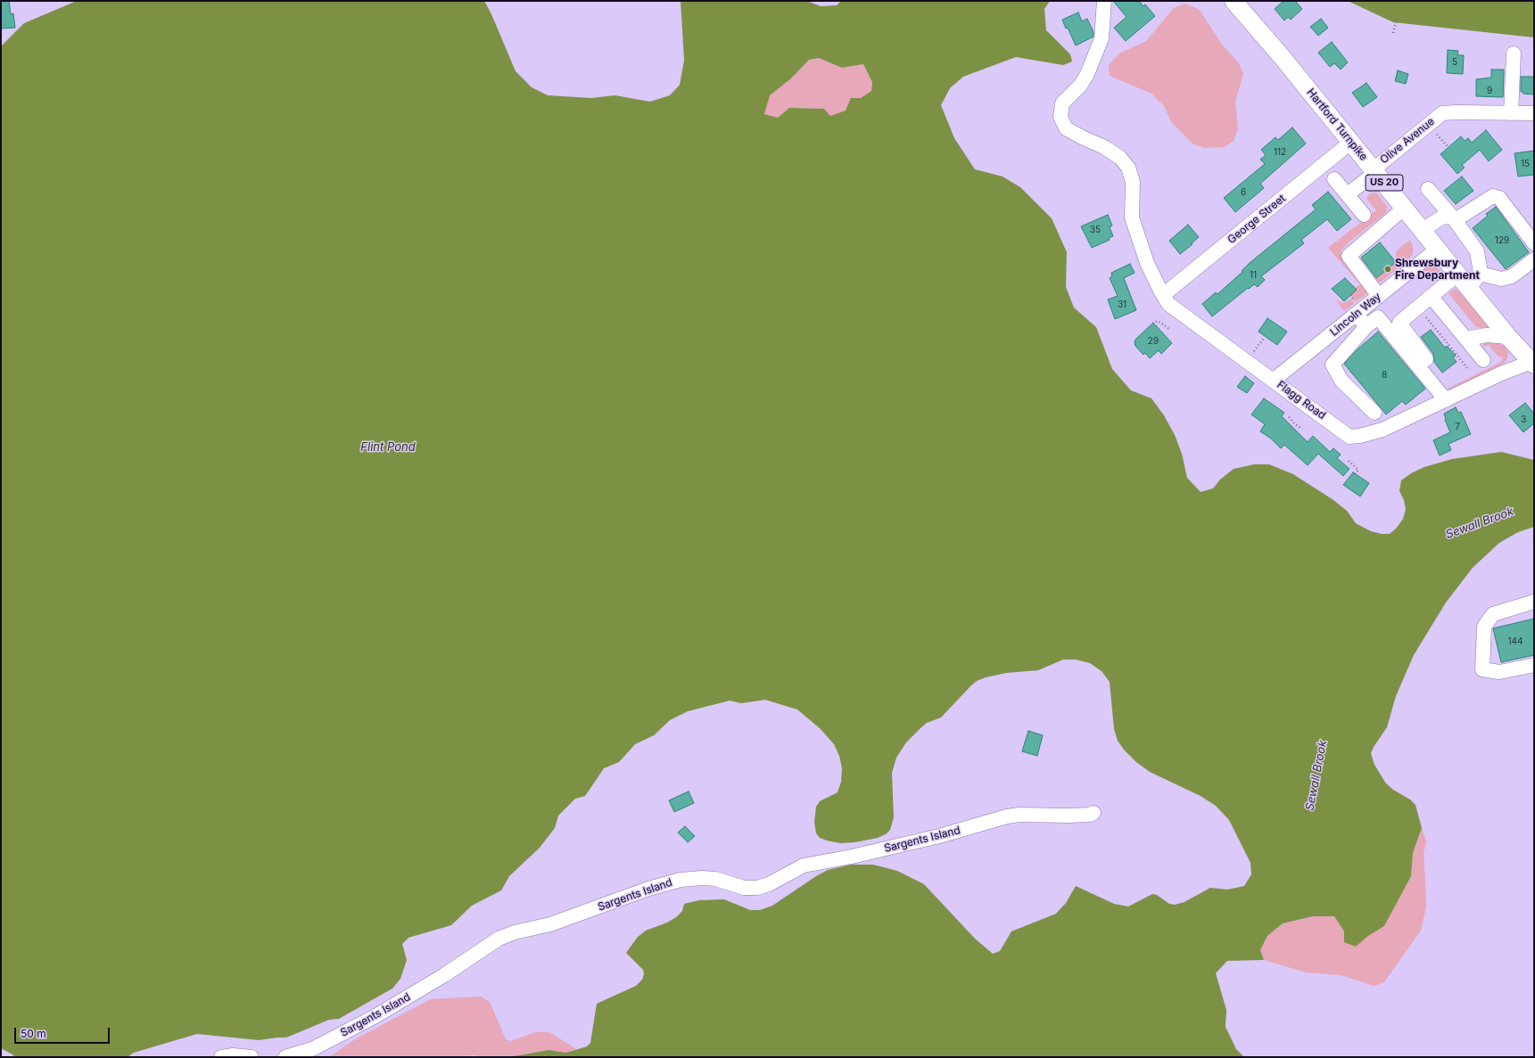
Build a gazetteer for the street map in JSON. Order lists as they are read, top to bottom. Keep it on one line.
{"streets":{"main road":["Hartford Turnpike","US 20"],"street":["Olive Avenue","George Street","Lincoln Way","Flagg Road","Sargents Island"]},"crossings":[["Hartford Turnpike","Olive Avenue"],["Hartford Turnpike","George Street"],["Hartford Turnpike","Lincoln Way"],["Hartford Turnpike","Flagg Road"],["George Street","Flagg Road"],["Lincoln Way","Flagg Road"]],"water":["Flint Pond","Sewall Brook"],"places":["Shrewsbury Fire Department"],"house_numbers":["5","9","112","15","6","35","129","11","31","29","8","3","7","144"],"scale_bar":"50 m"}
